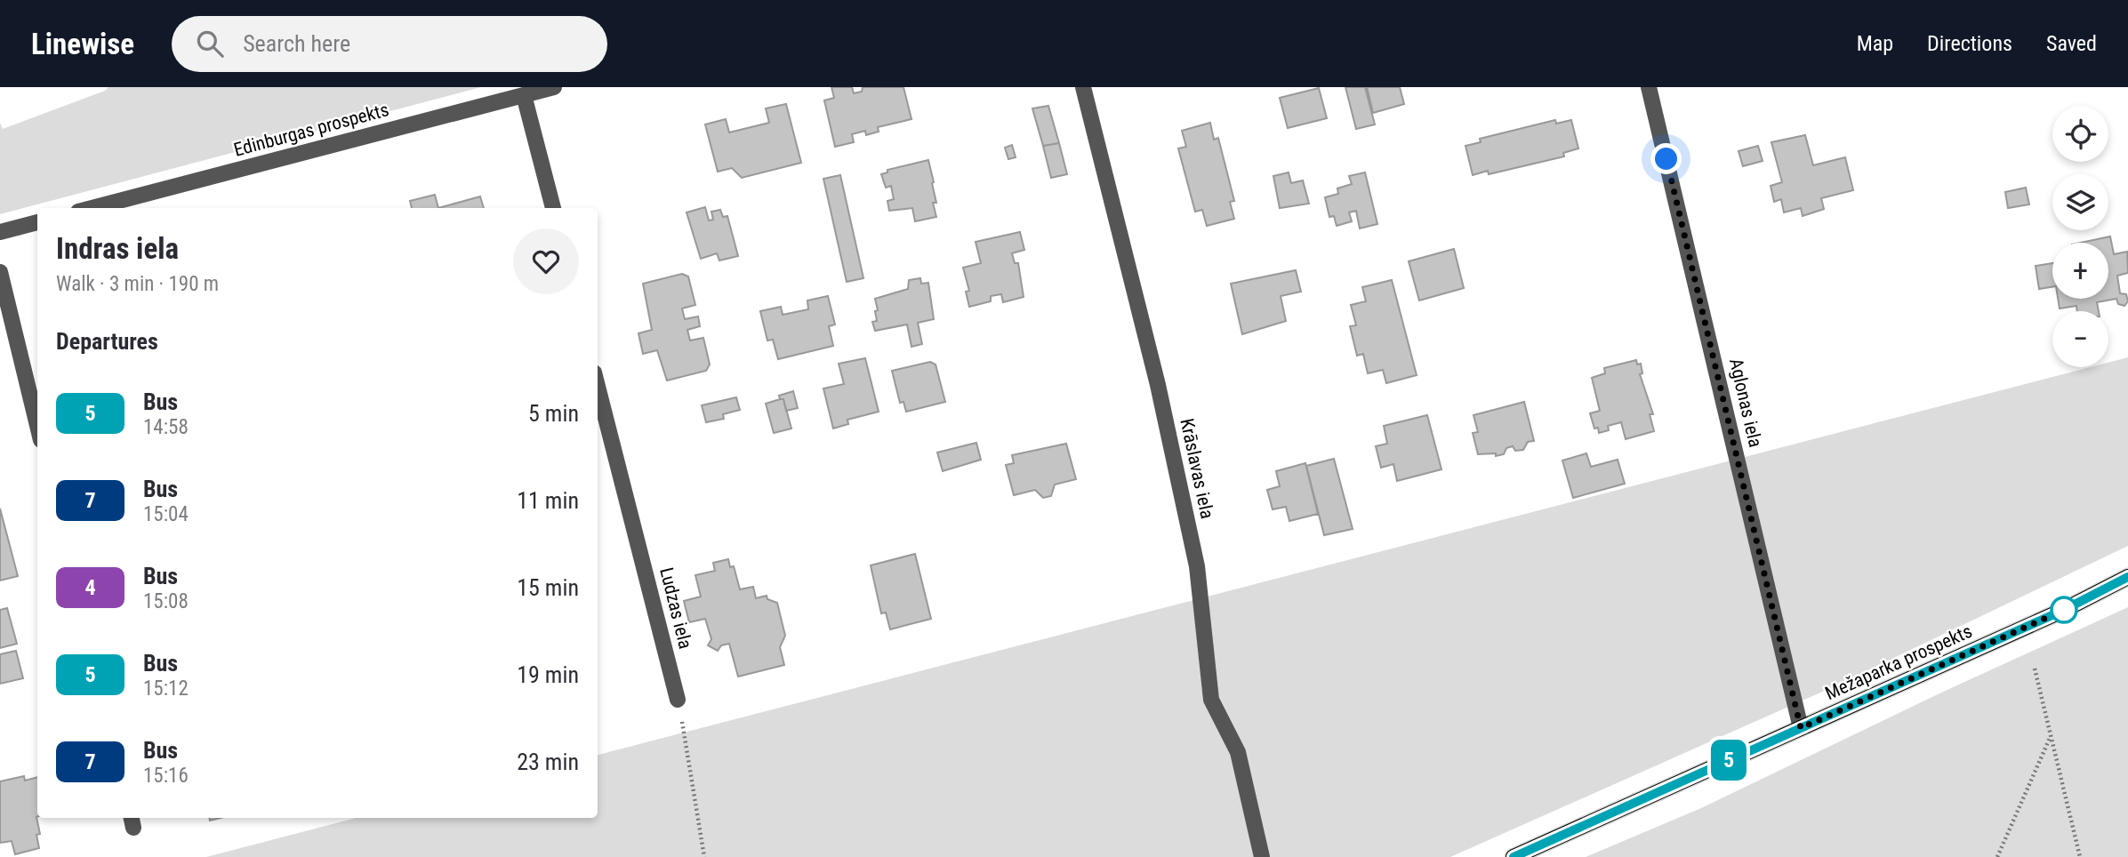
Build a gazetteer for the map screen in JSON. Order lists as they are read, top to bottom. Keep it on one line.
{"streets":{"main road":["Mežaparka prospekts"],"street":["Edinburgas prospekts","Aglonas iela","Krāslavas iela","Ludzas iela"]},"crossings":[["Aglonas iela","Mežaparka prospekts"]],"lines":["bus line 5"],"page":{"header":"Linewise","search":"Search here","nav":["Map","Directions","Saved"],"on_map":"5","map_buttons":["+","−"],"heading":[["Indras iela","Walk · 3 min · 190 m"],"Departures"],"list":[{"mark":"5","name":"Bus","note":"14:58","value":"5 min"},{"mark":"7","name":"Bus","note":"15:04","value":"11 min"},{"mark":"4","name":"Bus","note":"15:08","value":"15 min"},{"mark":"5","name":"Bus","note":"15:12","value":"19 min"},{"mark":"7","name":"Bus","note":"15:16","value":"23 min"}]}}
